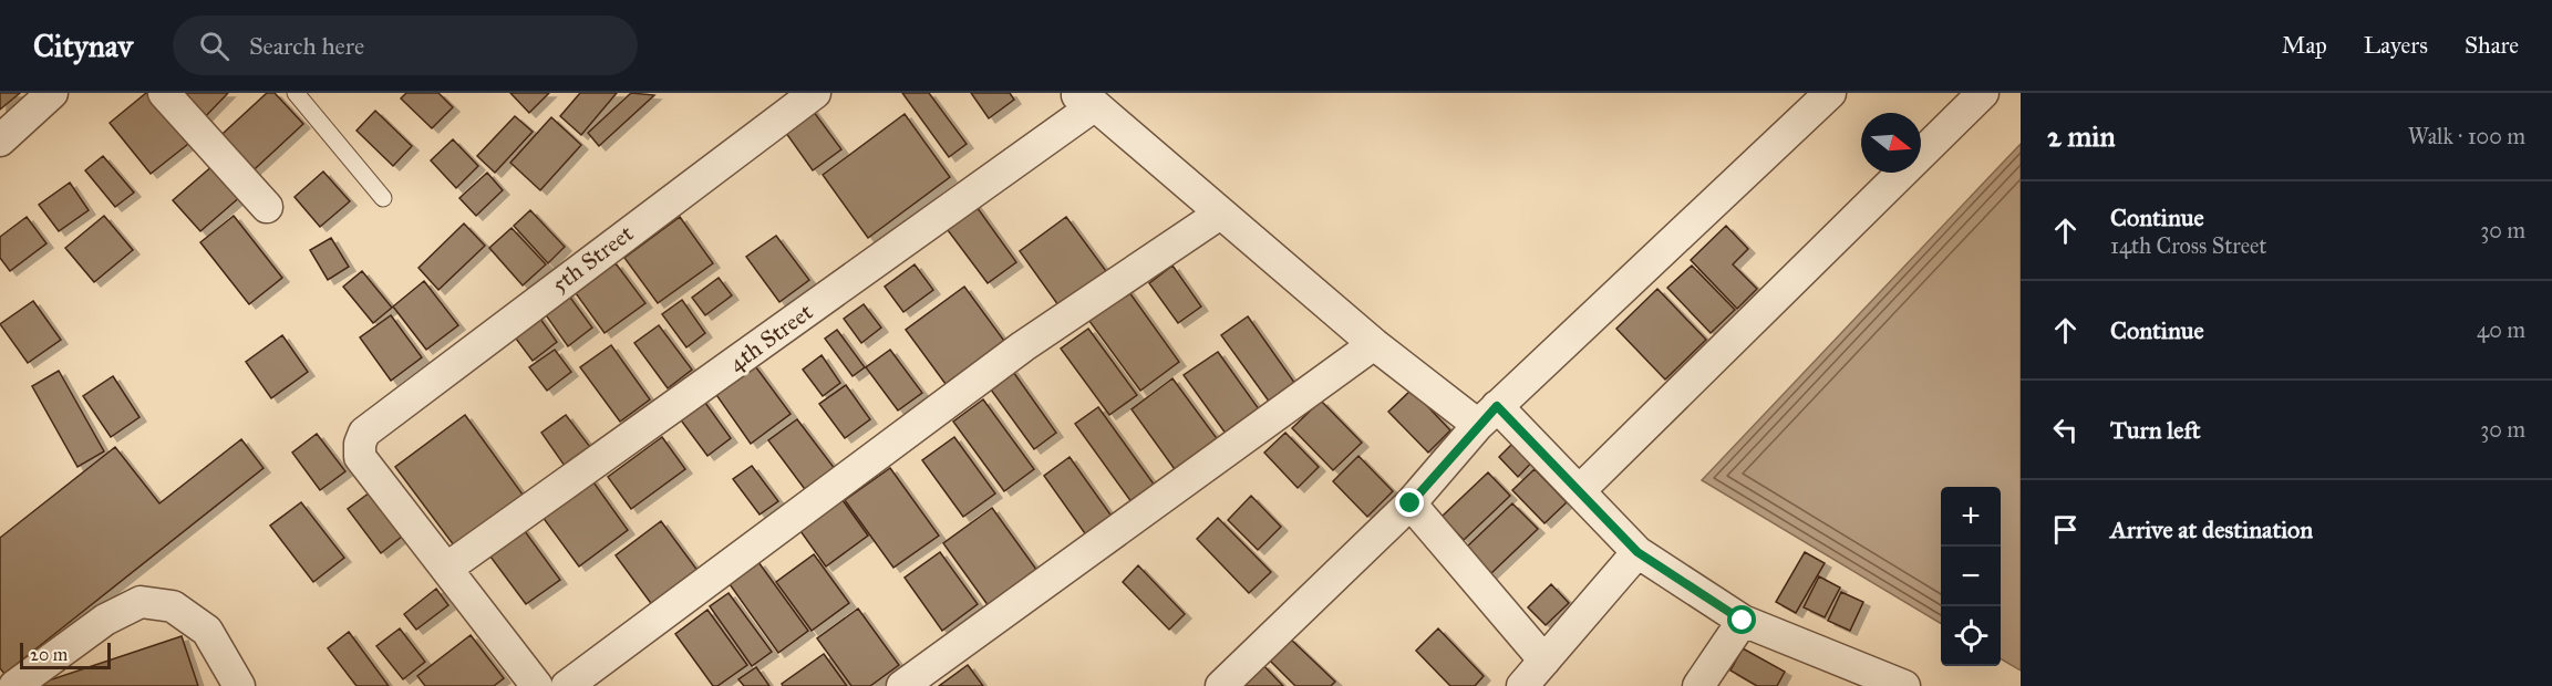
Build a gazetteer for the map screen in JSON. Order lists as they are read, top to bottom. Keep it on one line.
{"streets":{"street":["5th Street","4th Street"]},"crossings":[["5th Street","4th Street"]],"scale_bar":"20 m","north":"right","page":{"header":"Citynav","search":"Search here","nav":["Map","Layers","Share"],"heading":["2 min","Walk · 100 m"],"list":[["Continue","14th Cross Street","30 m"],["Continue","40 m"],["Turn left","30 m"],"Arrive at destination"],"map_buttons":["+","−"],"scale":"20 m"}}
